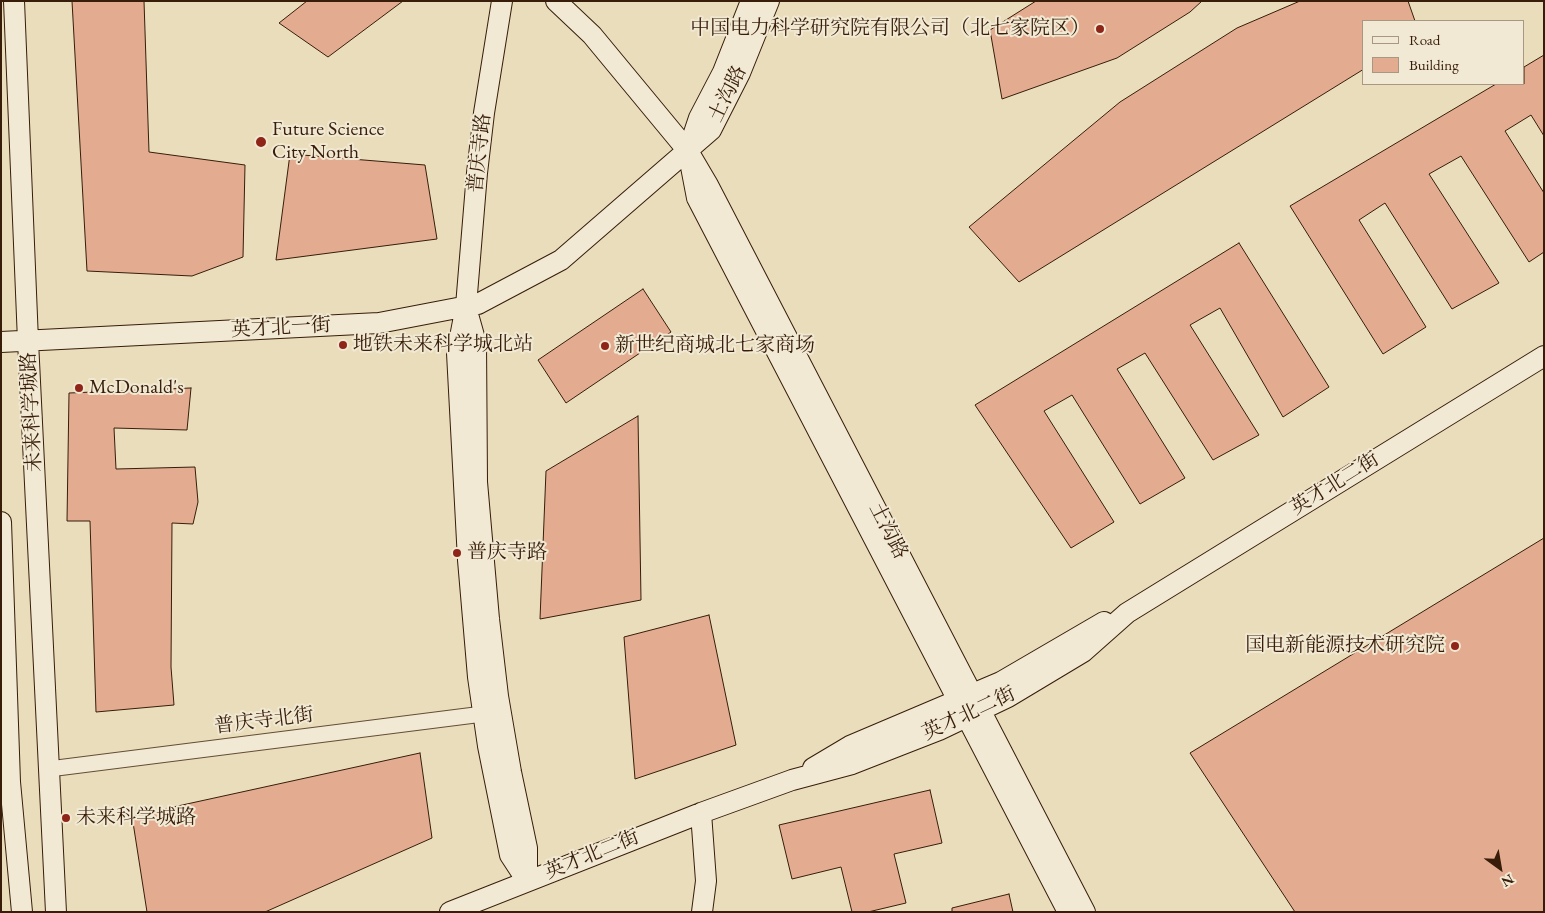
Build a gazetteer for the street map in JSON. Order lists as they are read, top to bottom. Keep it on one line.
{"streets":{"street":["土沟路","普庆寺路","英才北一街","未来科学城路","英才北二街","普庆寺北街"]},"crossings":[["土沟路","英才北一街"],["土沟路","英才北二街"],["普庆寺路","英才北一街"],["普庆寺路","英才北二街"],["普庆寺路","普庆寺北街"],["英才北一街","未来科学城路"],["未来科学城路","普庆寺北街"]],"places":["中国电力科学研究院有限公司（北七家院区）","Future Science City North","地铁未来科学城北站","新世纪商城北七家商场","McDonald's","普庆寺路","国电新能源技术研究院","未来科学城路"],"legend":["Road","Building"],"north":"bottom right"}
